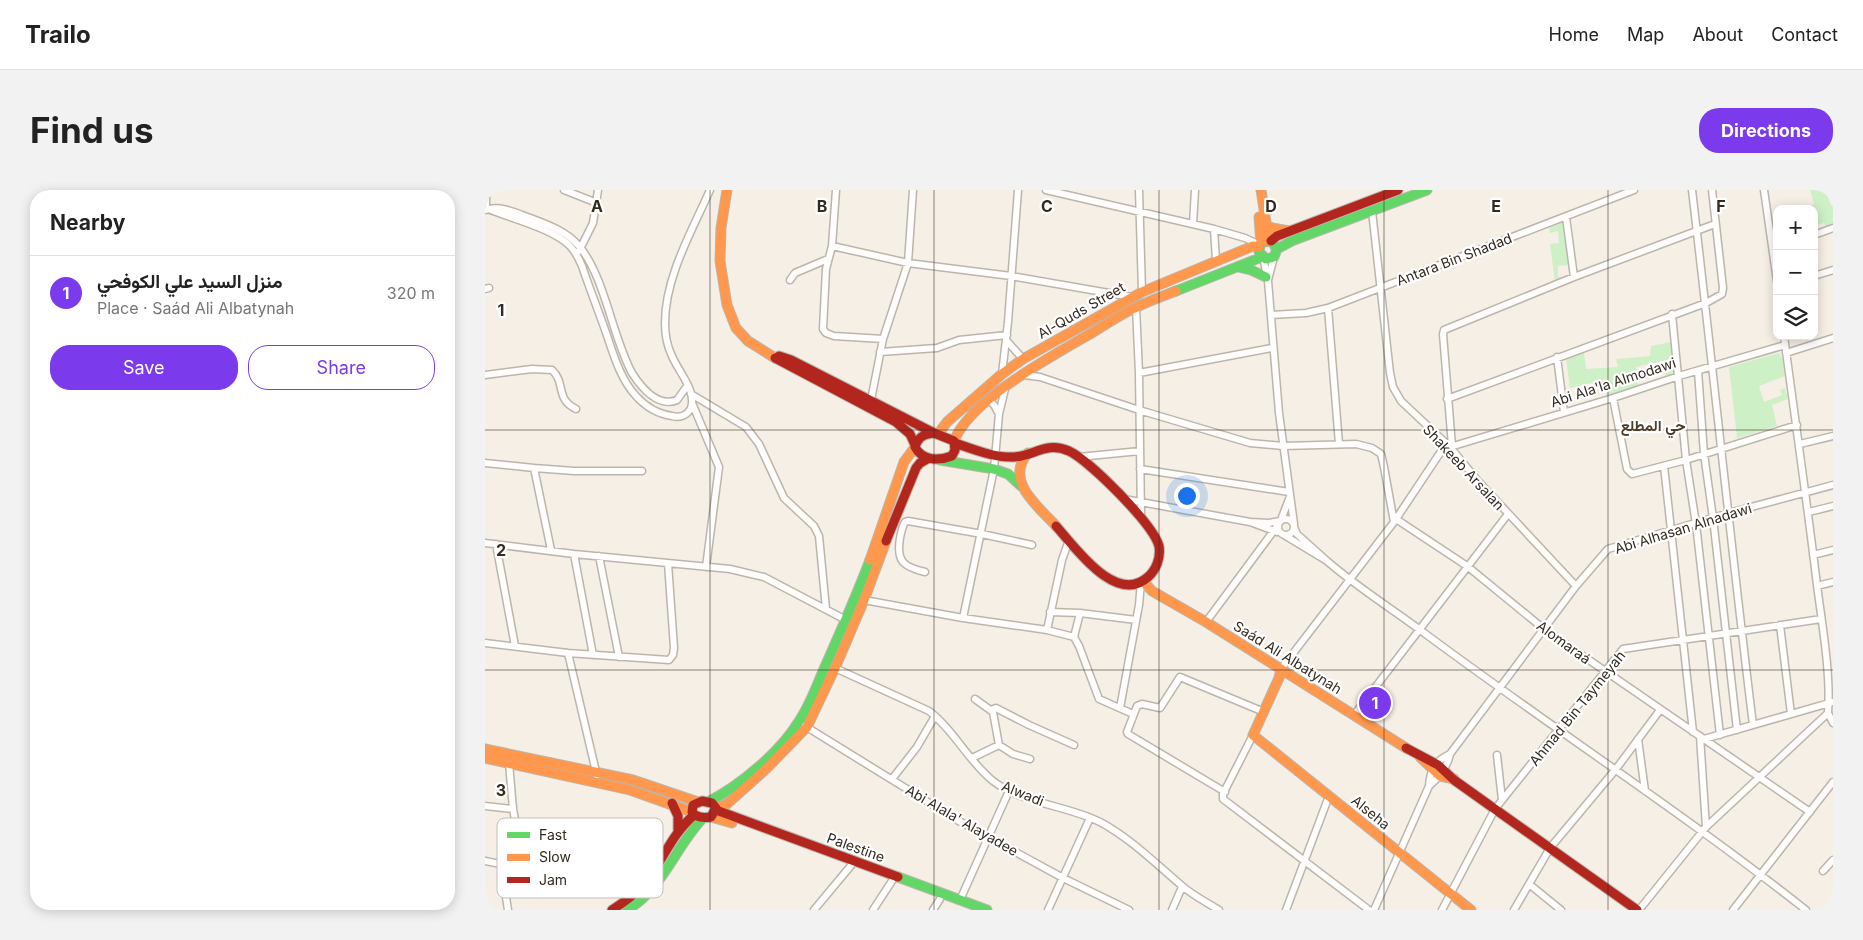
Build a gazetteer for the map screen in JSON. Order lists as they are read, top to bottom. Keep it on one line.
{"streets":{"main road":["Al-Quds Street","Saád Ali Albatynah","Alseha","Palestine"],"street":["Antara Bin Shadad","Abi Ala'la Almodawi","Shakeeb Arsalan","Abi Alhasan Alnadawi","Alomaraá","Ahmad Bin Taymeyah","Alwadi","Abi Alala' Alayadee"]},"crossings":[["Antara Bin Shadad","Shakeeb Arsalan"],["Abi Ala'la Almodawi","Shakeeb Arsalan"],["Shakeeb Arsalan","Abi Alhasan Alnadawi"],["Abi Alhasan Alnadawi","Alomaraá"],["Abi Alhasan Alnadawi","Saád Ali Albatynah"],["Abi Alhasan Alnadawi","Alseha"],["Alomaraá","Ahmad Bin Taymeyah"],["Saád Ali Albatynah","Ahmad Bin Taymeyah"],["Ahmad Bin Taymeyah","Alseha"]],"districts":["حي المطلع"],"legend":["Fast","Slow","Jam"],"page":{"header":"Trailo","nav":["Home","Map","About","Contact"],"buttons":["Directions",["Save","Share"]],"title":"Find us","heading":"Nearby","map_buttons":["+","−"],"list":[{"mark":"1","name":"منزل السيد علي الكوفحي","note":"Place · Saád Ali Albatynah","value":"320 m"}],"pins":"1"},"grid":{"columns":["A","B","C","D","E","F"],"rows":["1","2","3"]}}
